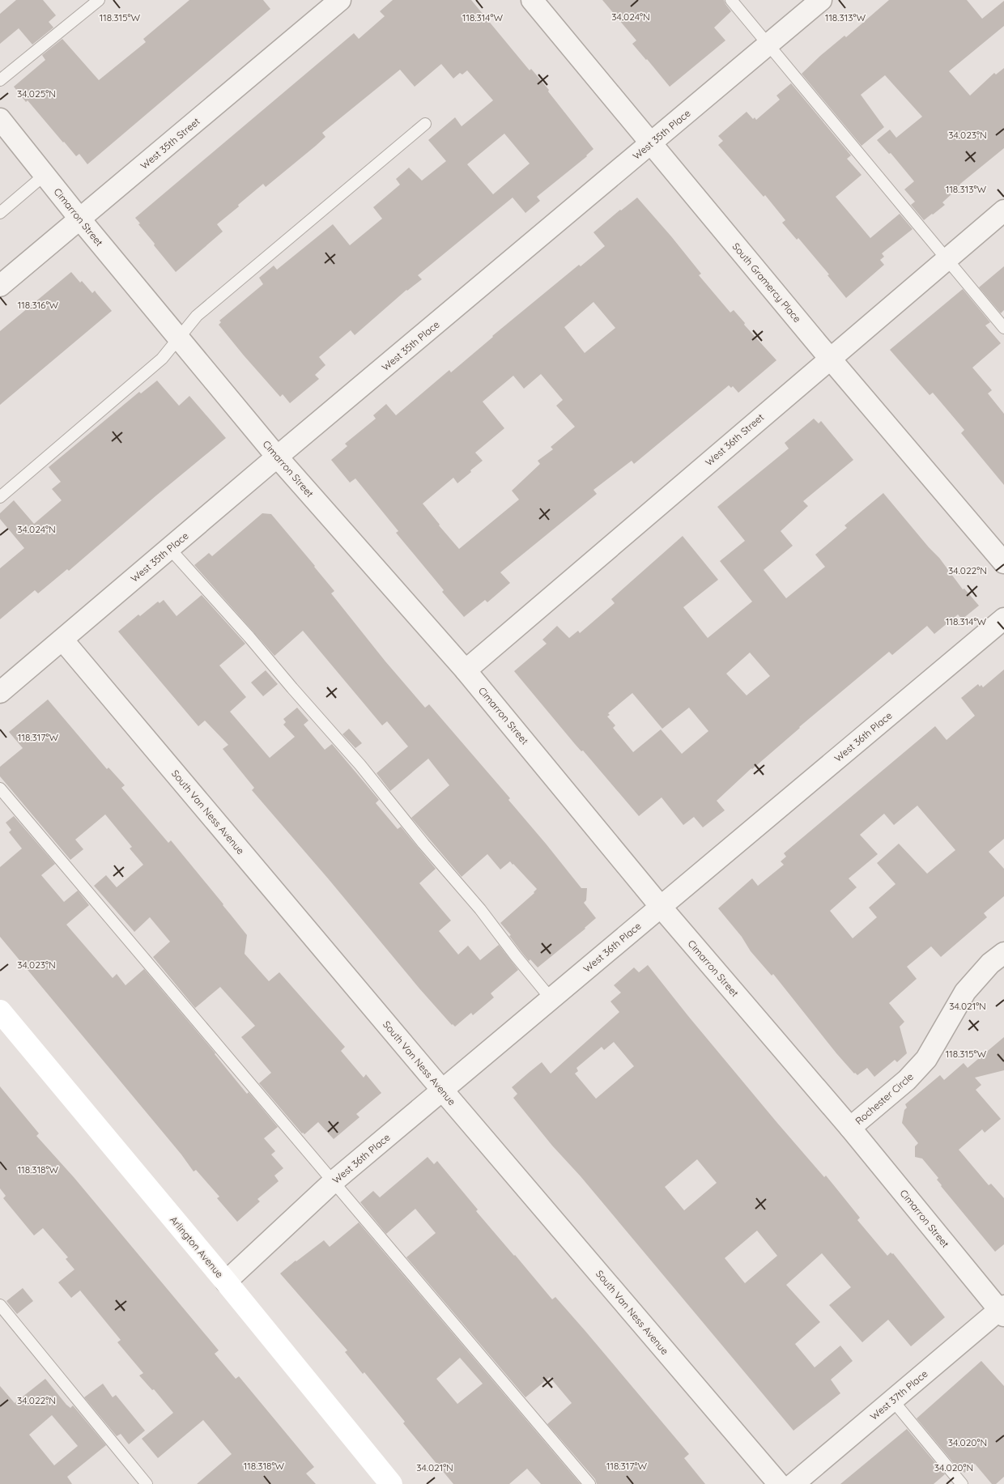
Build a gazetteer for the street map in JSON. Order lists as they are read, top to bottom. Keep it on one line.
{"streets":{"main road":["Arlington Avenue"],"street":["West 35th Place","West 35th Street","Cimarron Street","South Gramercy Place","West 36th Street","West 36th Place","South Van Ness Avenue","Rochester Circle","West 37th Place"]},"crossings":[["West 35th Place","Cimarron Street"],["West 35th Place","South Gramercy Place"],["West 35th Place","South Van Ness Avenue"],["West 35th Street","Cimarron Street"],["Cimarron Street","West 36th Street"],["Cimarron Street","West 36th Place"],["Cimarron Street","Rochester Circle"],["Cimarron Street","West 37th Place"],["South Gramercy Place","West 36th Street"],["West 36th Place","South Van Ness Avenue"],["West 36th Place","Arlington Avenue"]],"coordinates":["34.024°N","118.314°W","118.313°W","118.315°W","34.025°N","34.023°N","118.316°W","34.022°N","118.317°W","34.021°N","118.318°W","34.020°N"]}
